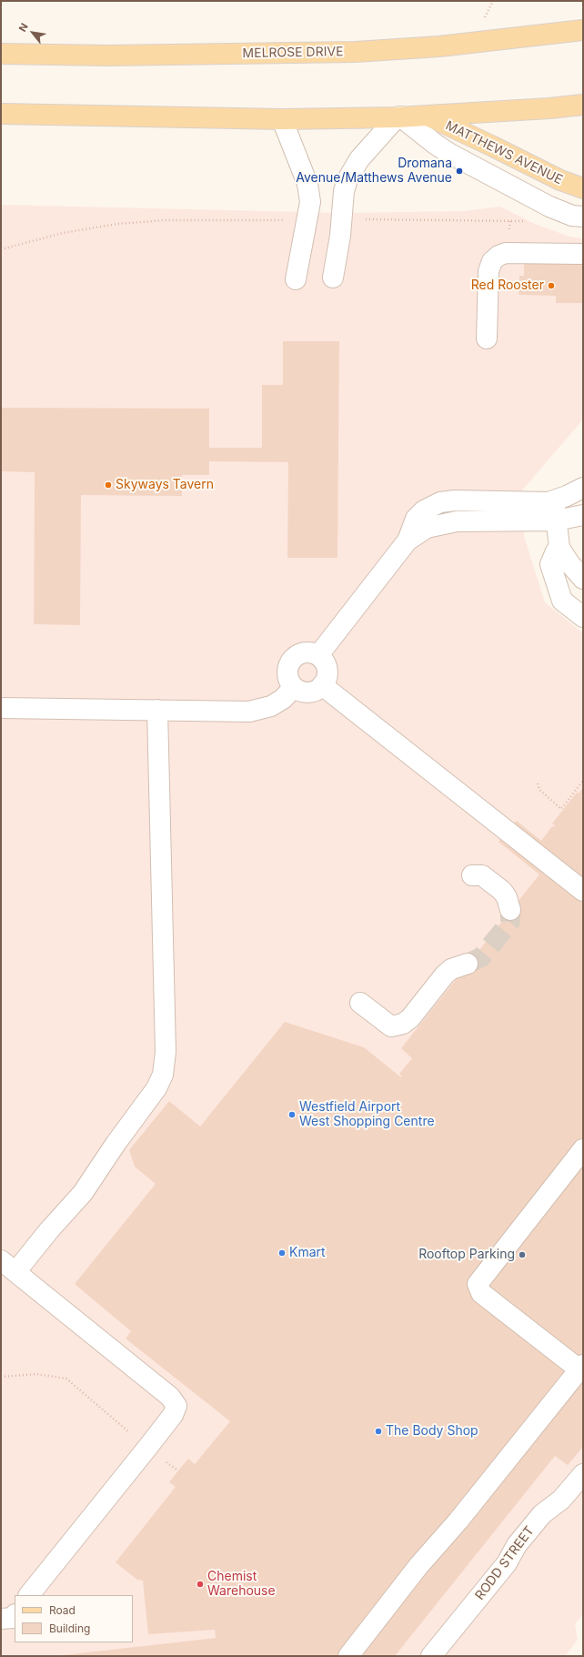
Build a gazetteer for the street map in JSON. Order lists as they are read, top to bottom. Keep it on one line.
{"streets":{"main road":["MELROSE DRIVE","MATTHEWS AVENUE"],"street":["RODD STREET"]},"places":["Dromana Avenue/Matthews Avenue","Red Rooster","Skyways Tavern","Westfield Airport West Shopping Centre","Kmart","Rooftop Parking","The Body Shop","Chemist Warehouse"],"legend":["Road","Building"],"north":"top left"}
